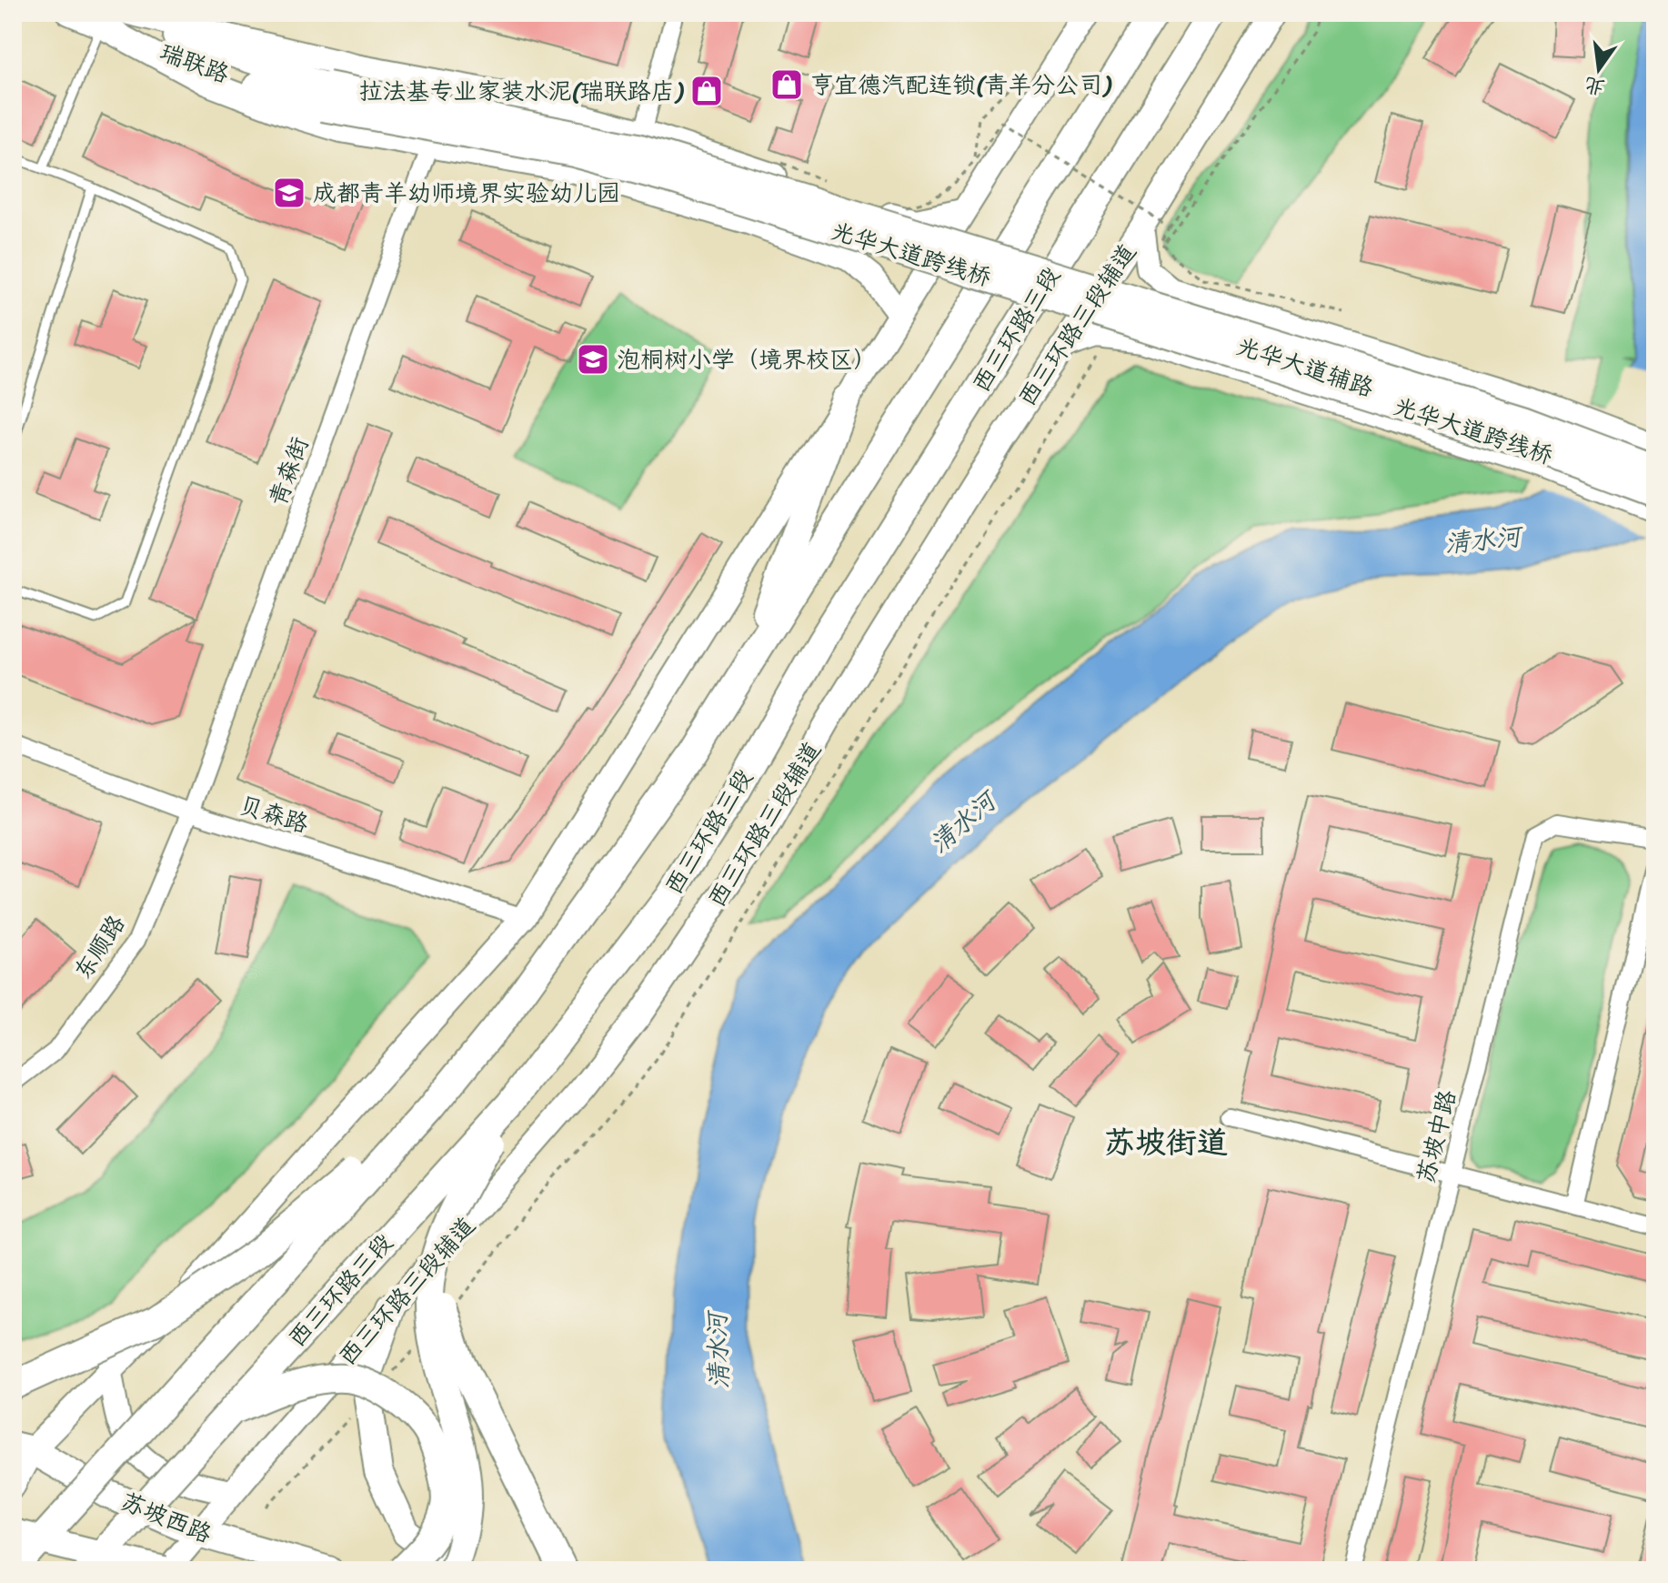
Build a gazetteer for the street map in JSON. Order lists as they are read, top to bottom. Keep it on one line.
{"streets":{"main road":["瑞联路","光华大道跨线桥","西三环路三段辅道","西三环路三段","苏坡西路"],"street":["光华大道辅路","青森街","贝森路","东顺路","苏坡中路"]},"crossings":[["瑞联路","光华大道跨线桥"],["西三环路三段辅道","光华大道辅路"],["西三环路三段辅道","苏坡西路"],["青森街","贝森路"],["青森街","东顺路"],["贝森路","东顺路"]],"districts":["苏坡街道"],"water":["清水河"],"places":{"shop":["亨宜德汽配连锁(青羊分公司)","拉法基专业家装水泥(瑞联路店)"],"school or university":["成都青羊幼师境界实验幼儿园","泡桐树小学（境界校区）"]},"north":"bottom"}
